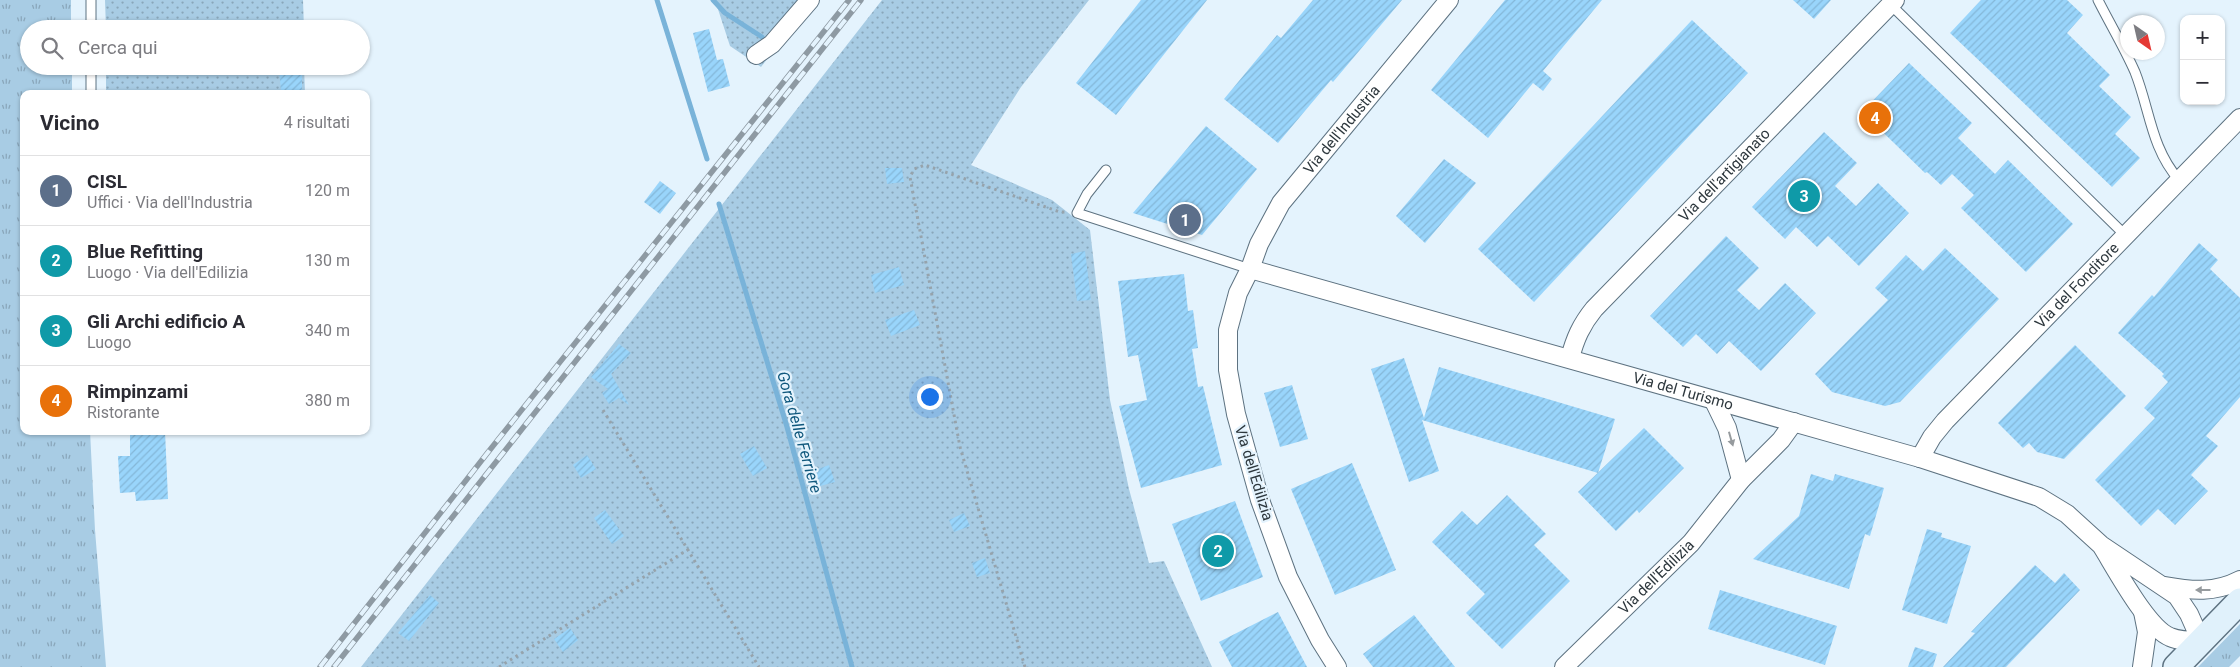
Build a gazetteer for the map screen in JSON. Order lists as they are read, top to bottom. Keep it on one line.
{"streets":{"street":["Via dell'Industria","Via dell'artigianato","Via del Fonditore","Via del Turismo","Via dell'Edilizia"]},"crossings":[["Via dell'Industria","Via del Turismo"],["Via dell'Industria","Via dell'Edilizia"],["Via dell'artigianato","Via del Turismo"],["Via del Fonditore","Via del Turismo"],["Via del Turismo","Via dell'Edilizia"]],"water":["Gora delle Ferriere"],"north":"bottom right","page":{"map_buttons":["+","−"],"search":"Cerca qui","heading":["Vicino","4 risultati"],"pins":["4","3","1","2"],"list":[{"mark":"1","name":"CISL","note":"Uffici · Via dell'Industria","value":"120 m"},{"mark":"2","name":"Blue Refitting","note":"Luogo · Via dell'Edilizia","value":"130 m"},{"mark":"3","name":"Gli Archi edificio A","note":"Luogo","value":"340 m"},{"mark":"4","name":"Rimpinzami","note":"Ristorante","value":"380 m"}]}}
